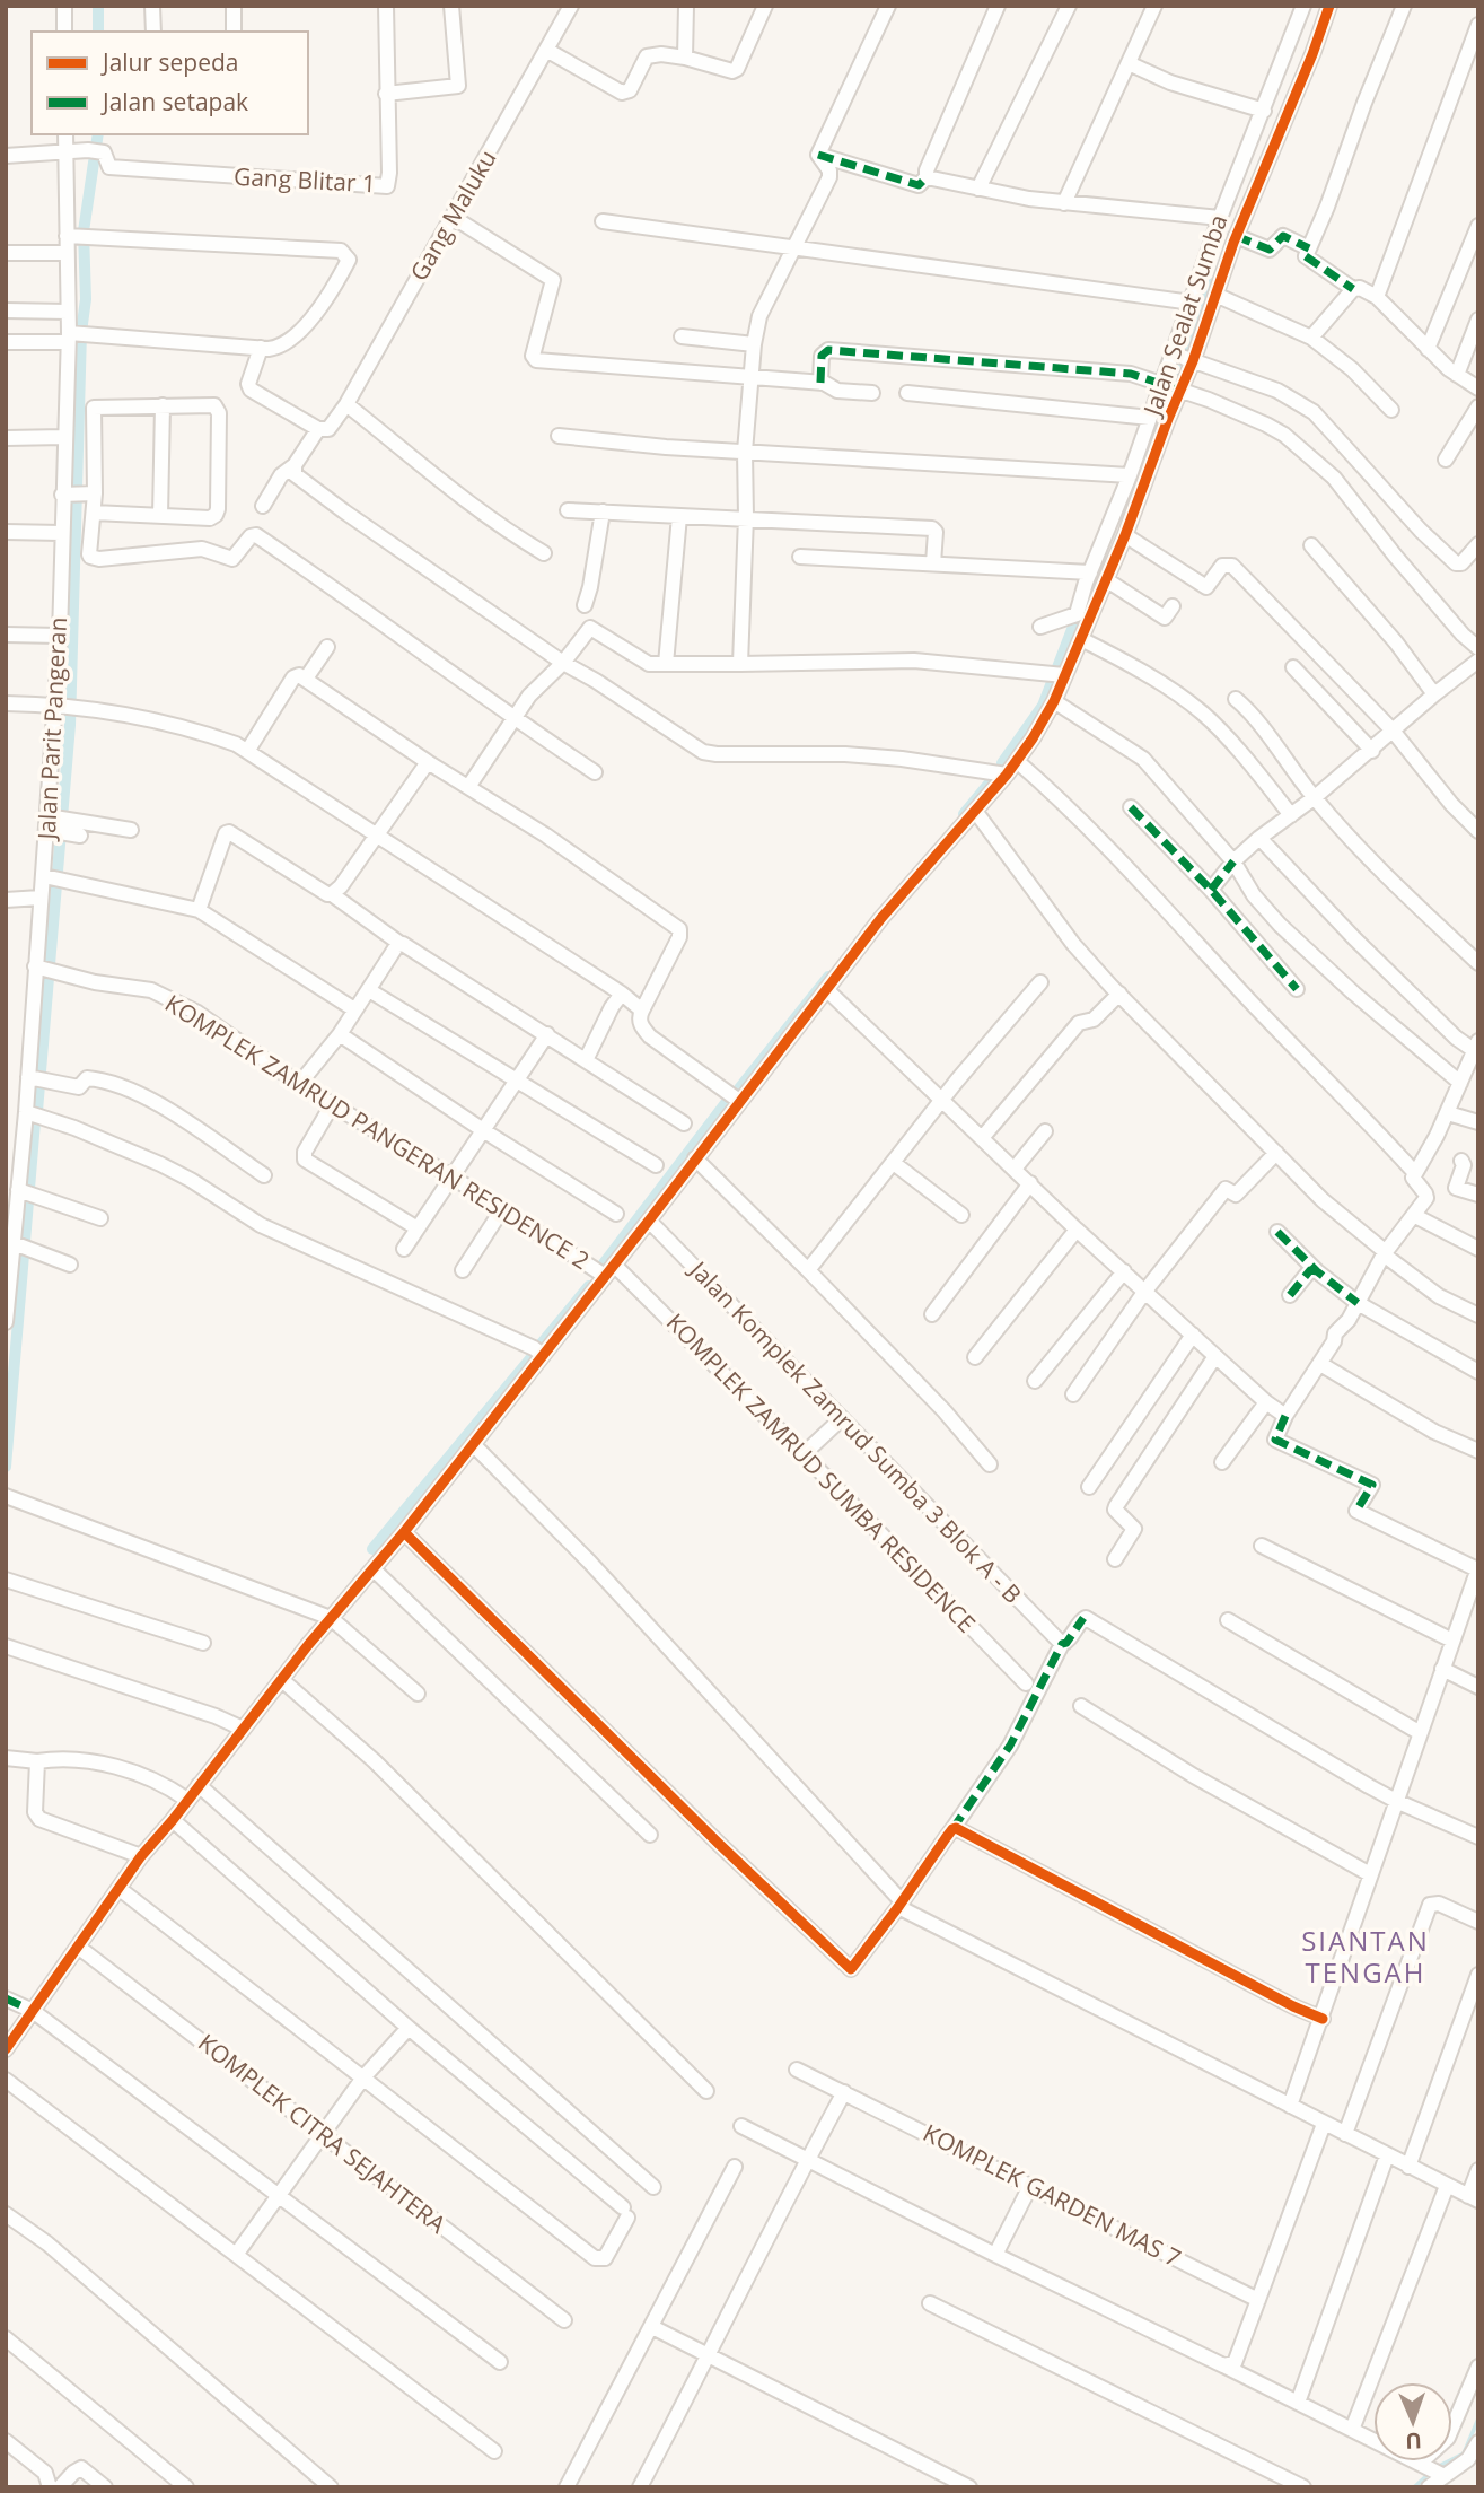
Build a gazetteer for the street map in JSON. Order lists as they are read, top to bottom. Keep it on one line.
{"streets":{"street":["Gang Blitar 1","Gang Maluku","Jalan Sealat Sumba","Jalan Parit Pangeran","KOMPLEK ZAMRUD PANGERAN RESIDENCE 2","Jalan Komplek Zamrud Sumba 3 Blok A - B","KOMPLEK ZAMRUD SUMBA RESIDENCE","KOMPLEK CITRA SEJAHTERA","KOMPLEK GARDEN MAS 7"]},"crossings":[["Gang Blitar 1","Jalan Parit Pangeran"],["Jalan Parit Pangeran","KOMPLEK ZAMRUD PANGERAN RESIDENCE 2"],["KOMPLEK ZAMRUD PANGERAN RESIDENCE 2","KOMPLEK ZAMRUD SUMBA RESIDENCE"]],"districts":["SIANTAN TENGAH"],"legend":["Jalur sepeda","Jalan setapak"],"north":"bottom"}
